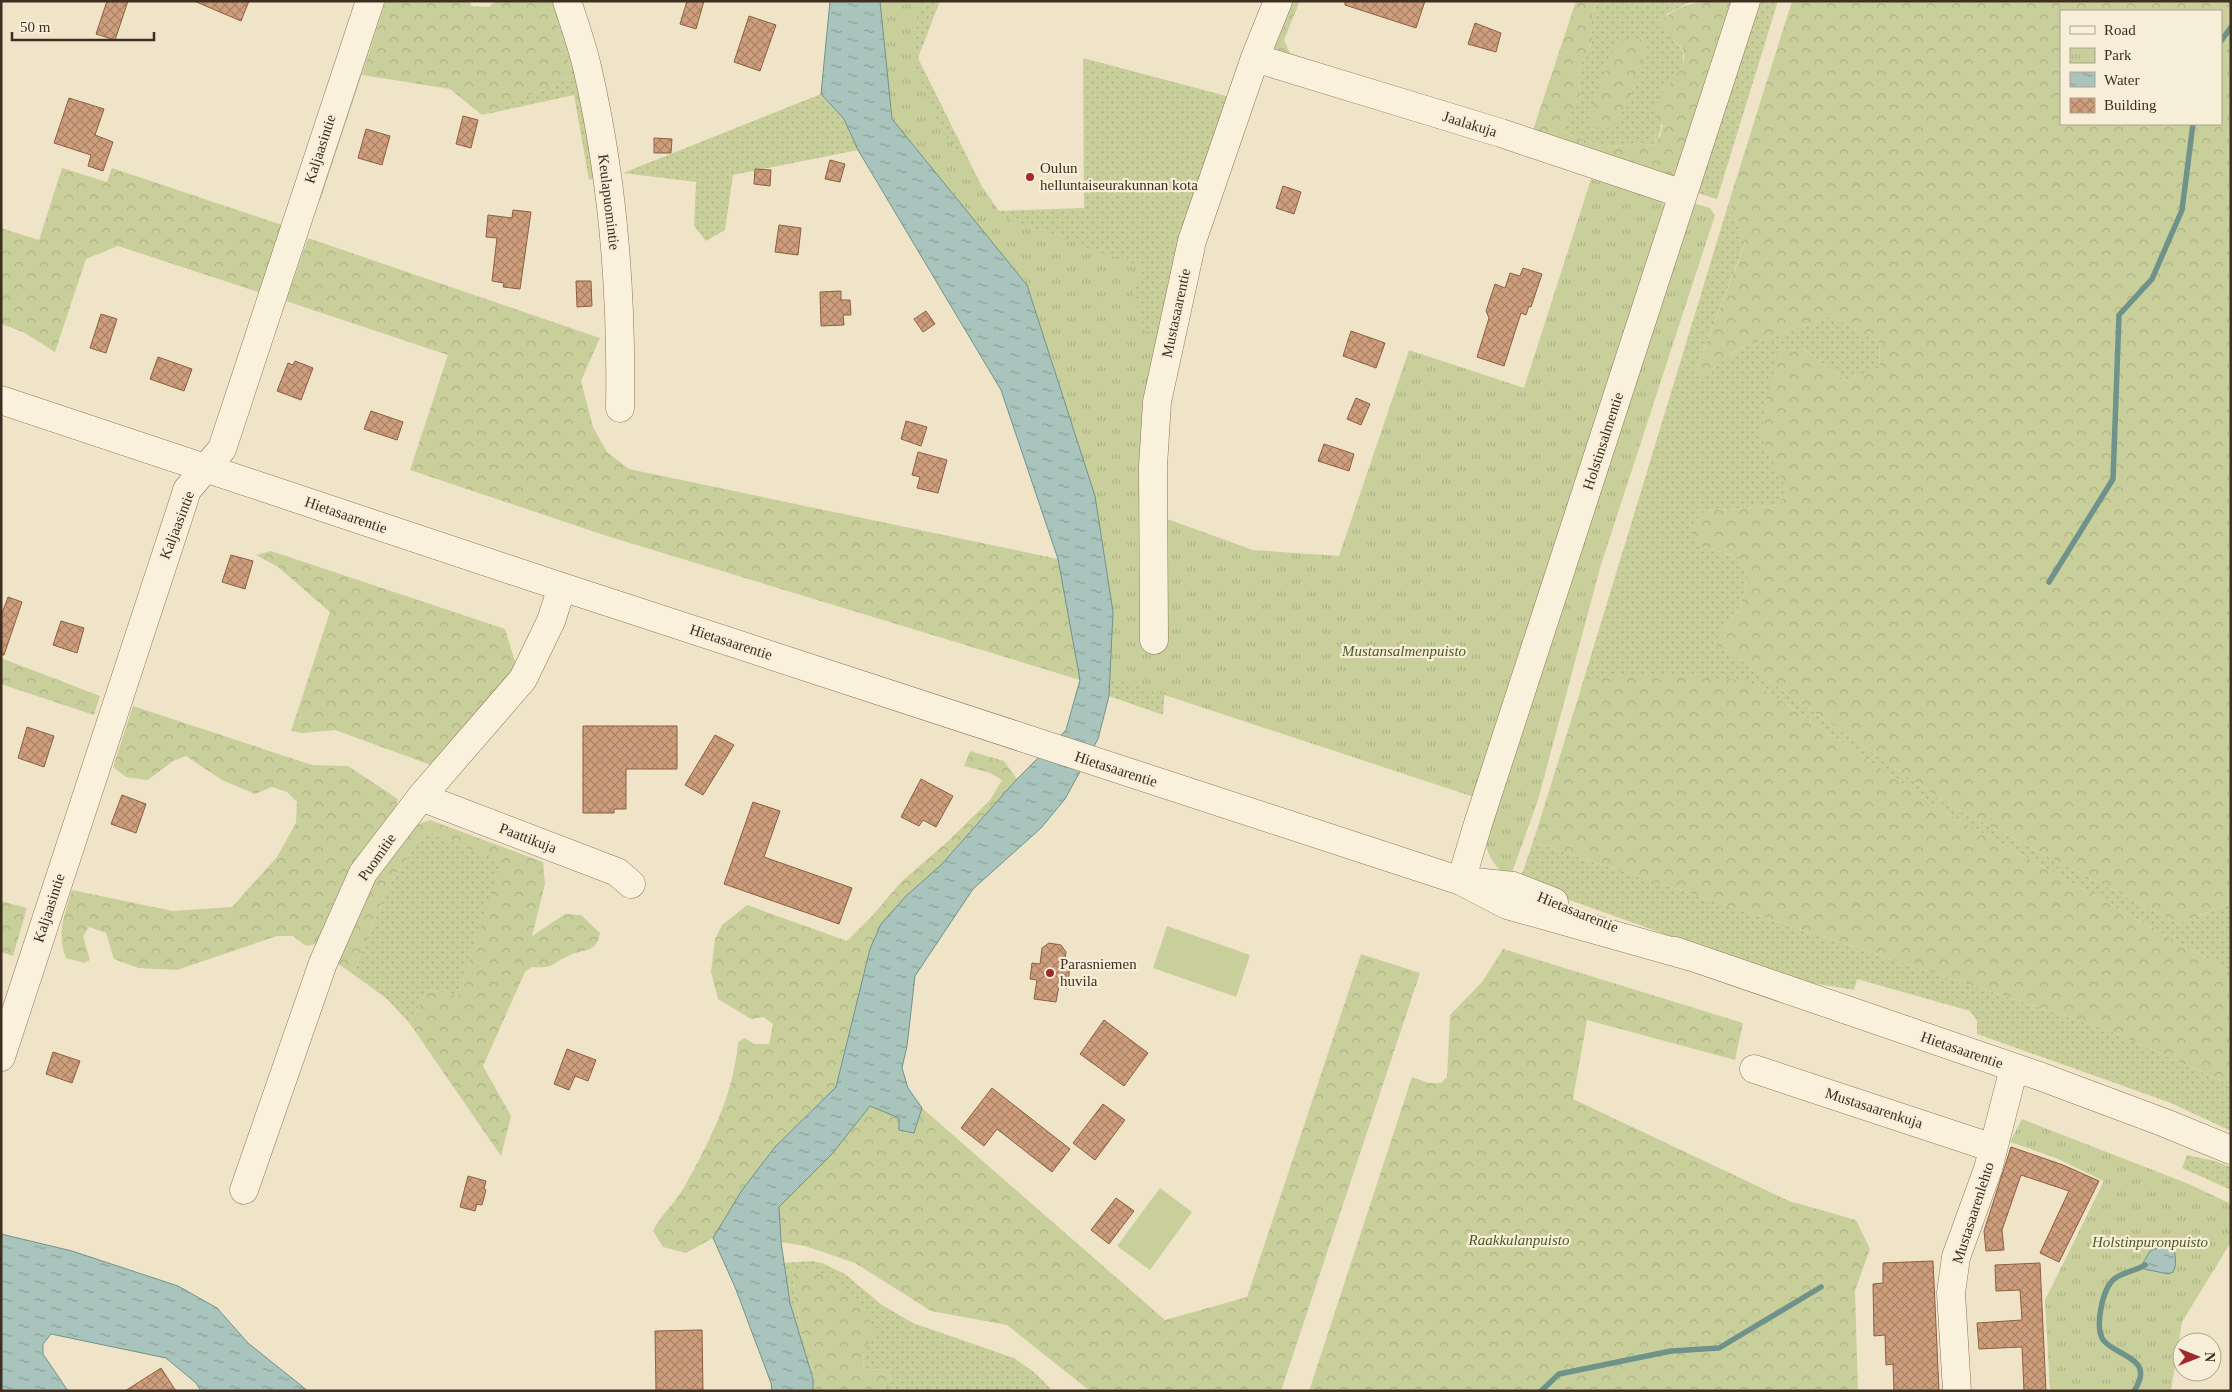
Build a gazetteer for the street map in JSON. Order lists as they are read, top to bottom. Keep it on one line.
{"streets":{"street":["Jaalakuja","Kaljaasintie","Keulapuomintie","Mustasaarentie","Holstinsalmentie","Hietasaarentie","Paattikuja","Puomitie","Mustasaarenkuja","Mustasaarenlehto"]},"crossings":[["Jaalakuja","Mustasaarentie"],["Jaalakuja","Holstinsalmentie"],["Kaljaasintie","Hietasaarentie"],["Holstinsalmentie","Hietasaarentie"],["Hietasaarentie","Puomitie"],["Hietasaarentie","Mustasaarenlehto"],["Paattikuja","Puomitie"],["Mustasaarenkuja","Mustasaarenlehto"]],"parks":["Mustansalmenpuisto","Raakkulanpuisto","Holstinpuronpuisto"],"places":["Oulun helluntaiseurakunnan kota","Parasniemen huvila"],"legend":["Road","Park","Water","Building"],"scale_bar":"50 m","north":"right"}
